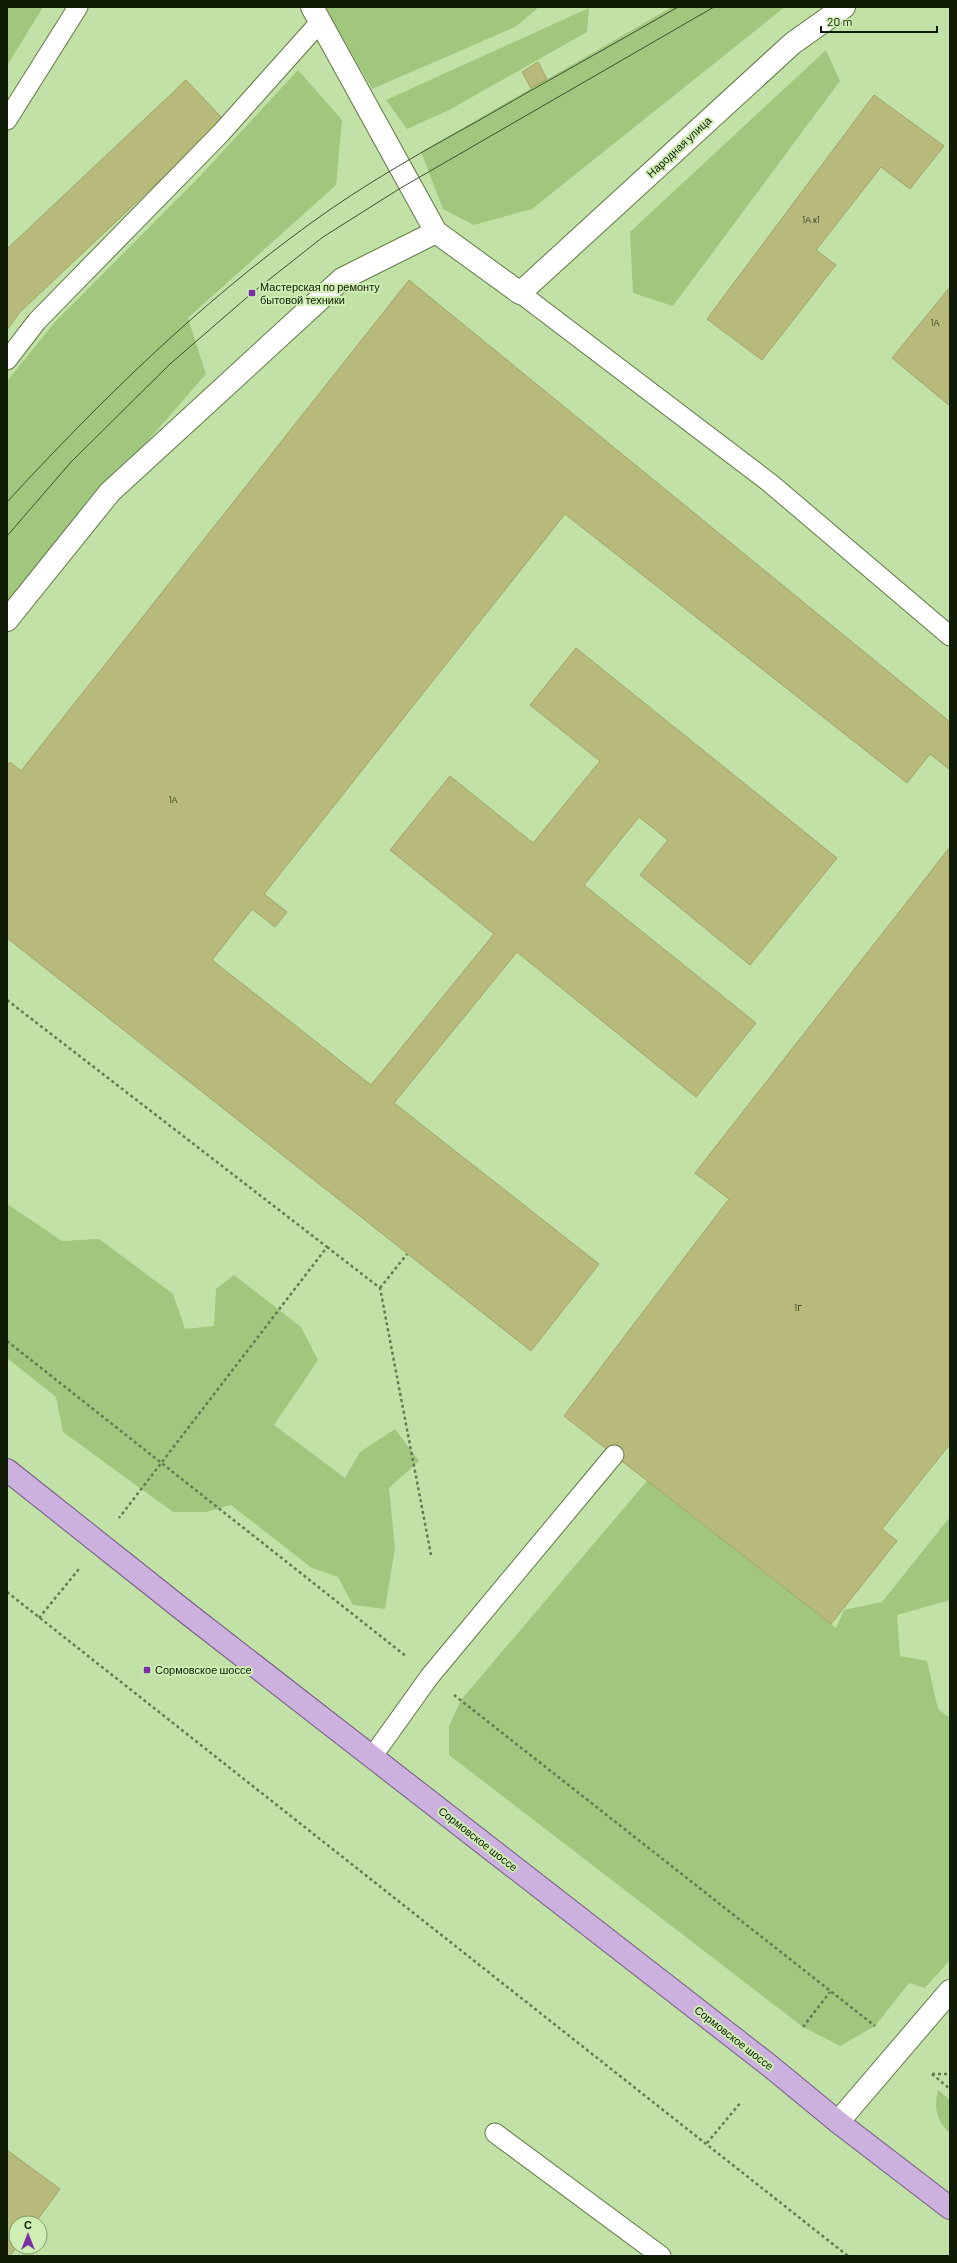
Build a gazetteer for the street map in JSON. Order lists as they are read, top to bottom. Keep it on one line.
{"streets":{"main road":["Сормовское шоссе"],"street":["Народная улица"]},"places":{"transit":["Мастерская по ремонту бытовой техники","Сормовское шоссе"]},"house_numbers":["1А к1","1А","1А","1Г"],"scale_bar":"20 m","north":"top"}
